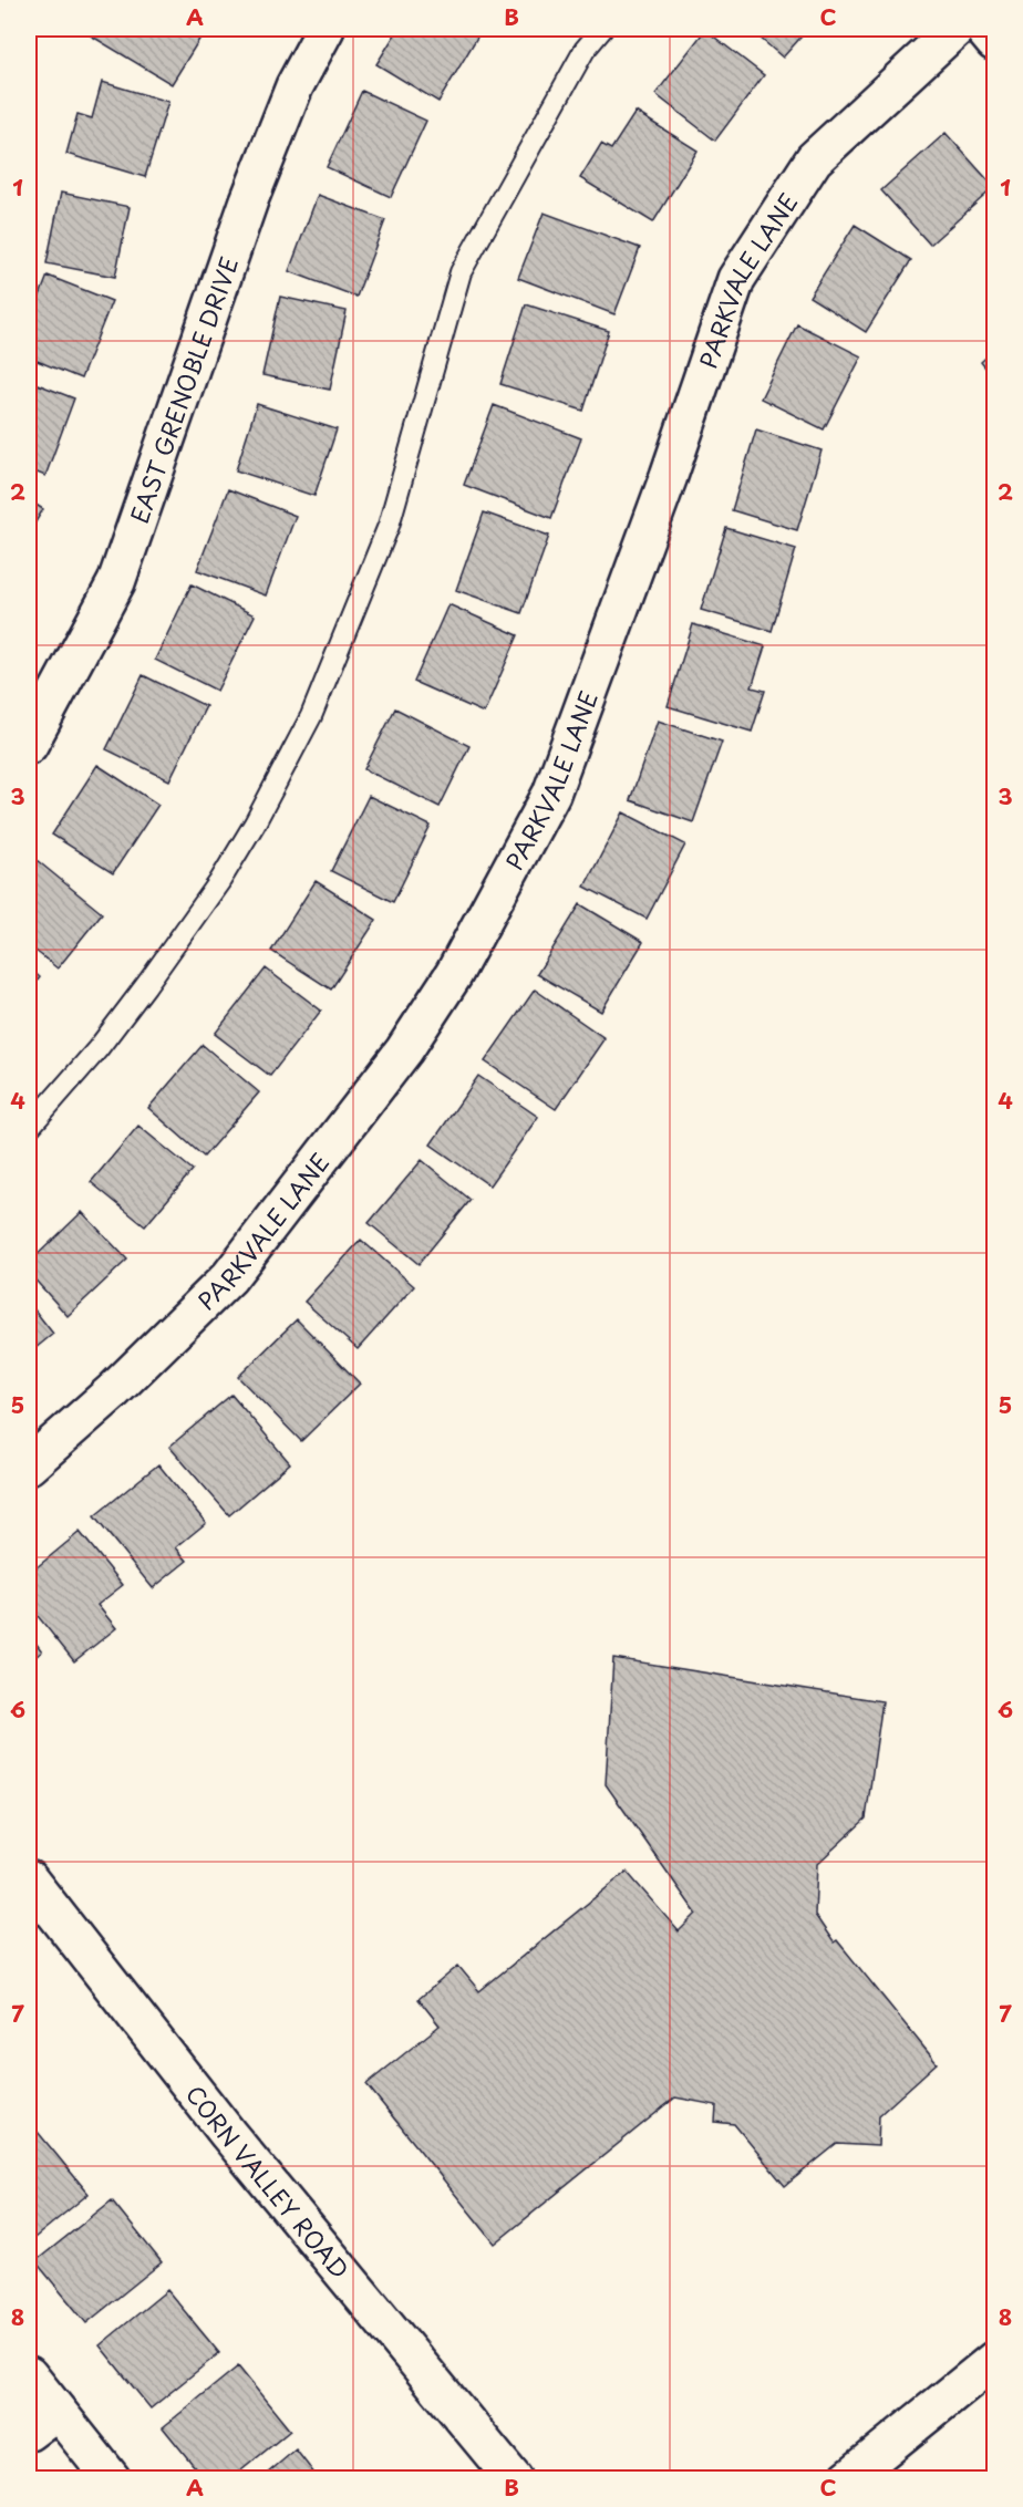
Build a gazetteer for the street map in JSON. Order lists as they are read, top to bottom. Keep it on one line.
{"streets":{"street":["PARKVALE LANE","EAST GRENOBLE DRIVE","CORN VALLEY ROAD"]},"grid":{"columns":["A","B","C"],"rows":["1","2","3","4","5","6","7","8"]}}
